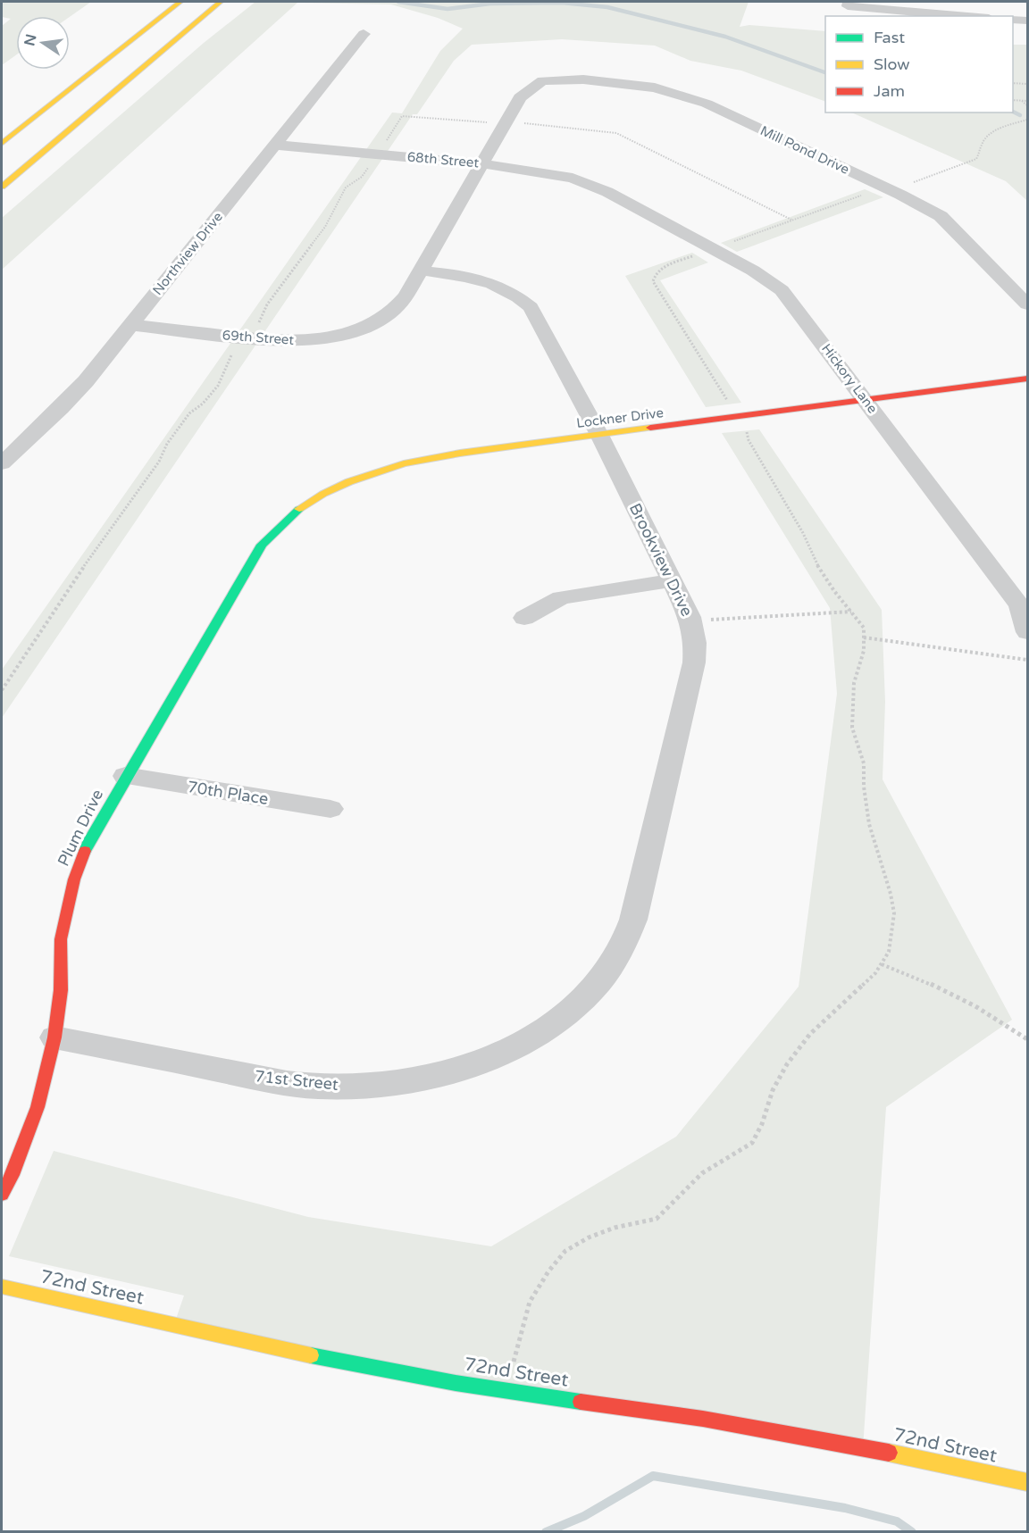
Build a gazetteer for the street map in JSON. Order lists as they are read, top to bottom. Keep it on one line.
{"streets":{"main road":["Lockner Drive","Plum Drive","72nd Street"],"street":["Mill Pond Drive","68th Street","Northview Drive","69th Street","Hickory Lane","Brookview Drive","70th Place","71st Street"]},"crossings":[["68th Street","Northview Drive"],["68th Street","Hickory Lane"],["Northview Drive","69th Street"],["69th Street","Brookview Drive"],["Hickory Lane","Lockner Drive"],["Lockner Drive","Brookview Drive"],["Lockner Drive","Plum Drive"],["Brookview Drive","71st Street"],["70th Place","Plum Drive"],["Plum Drive","71st Street"]],"legend":["Fast","Slow","Jam"],"north":"left"}
